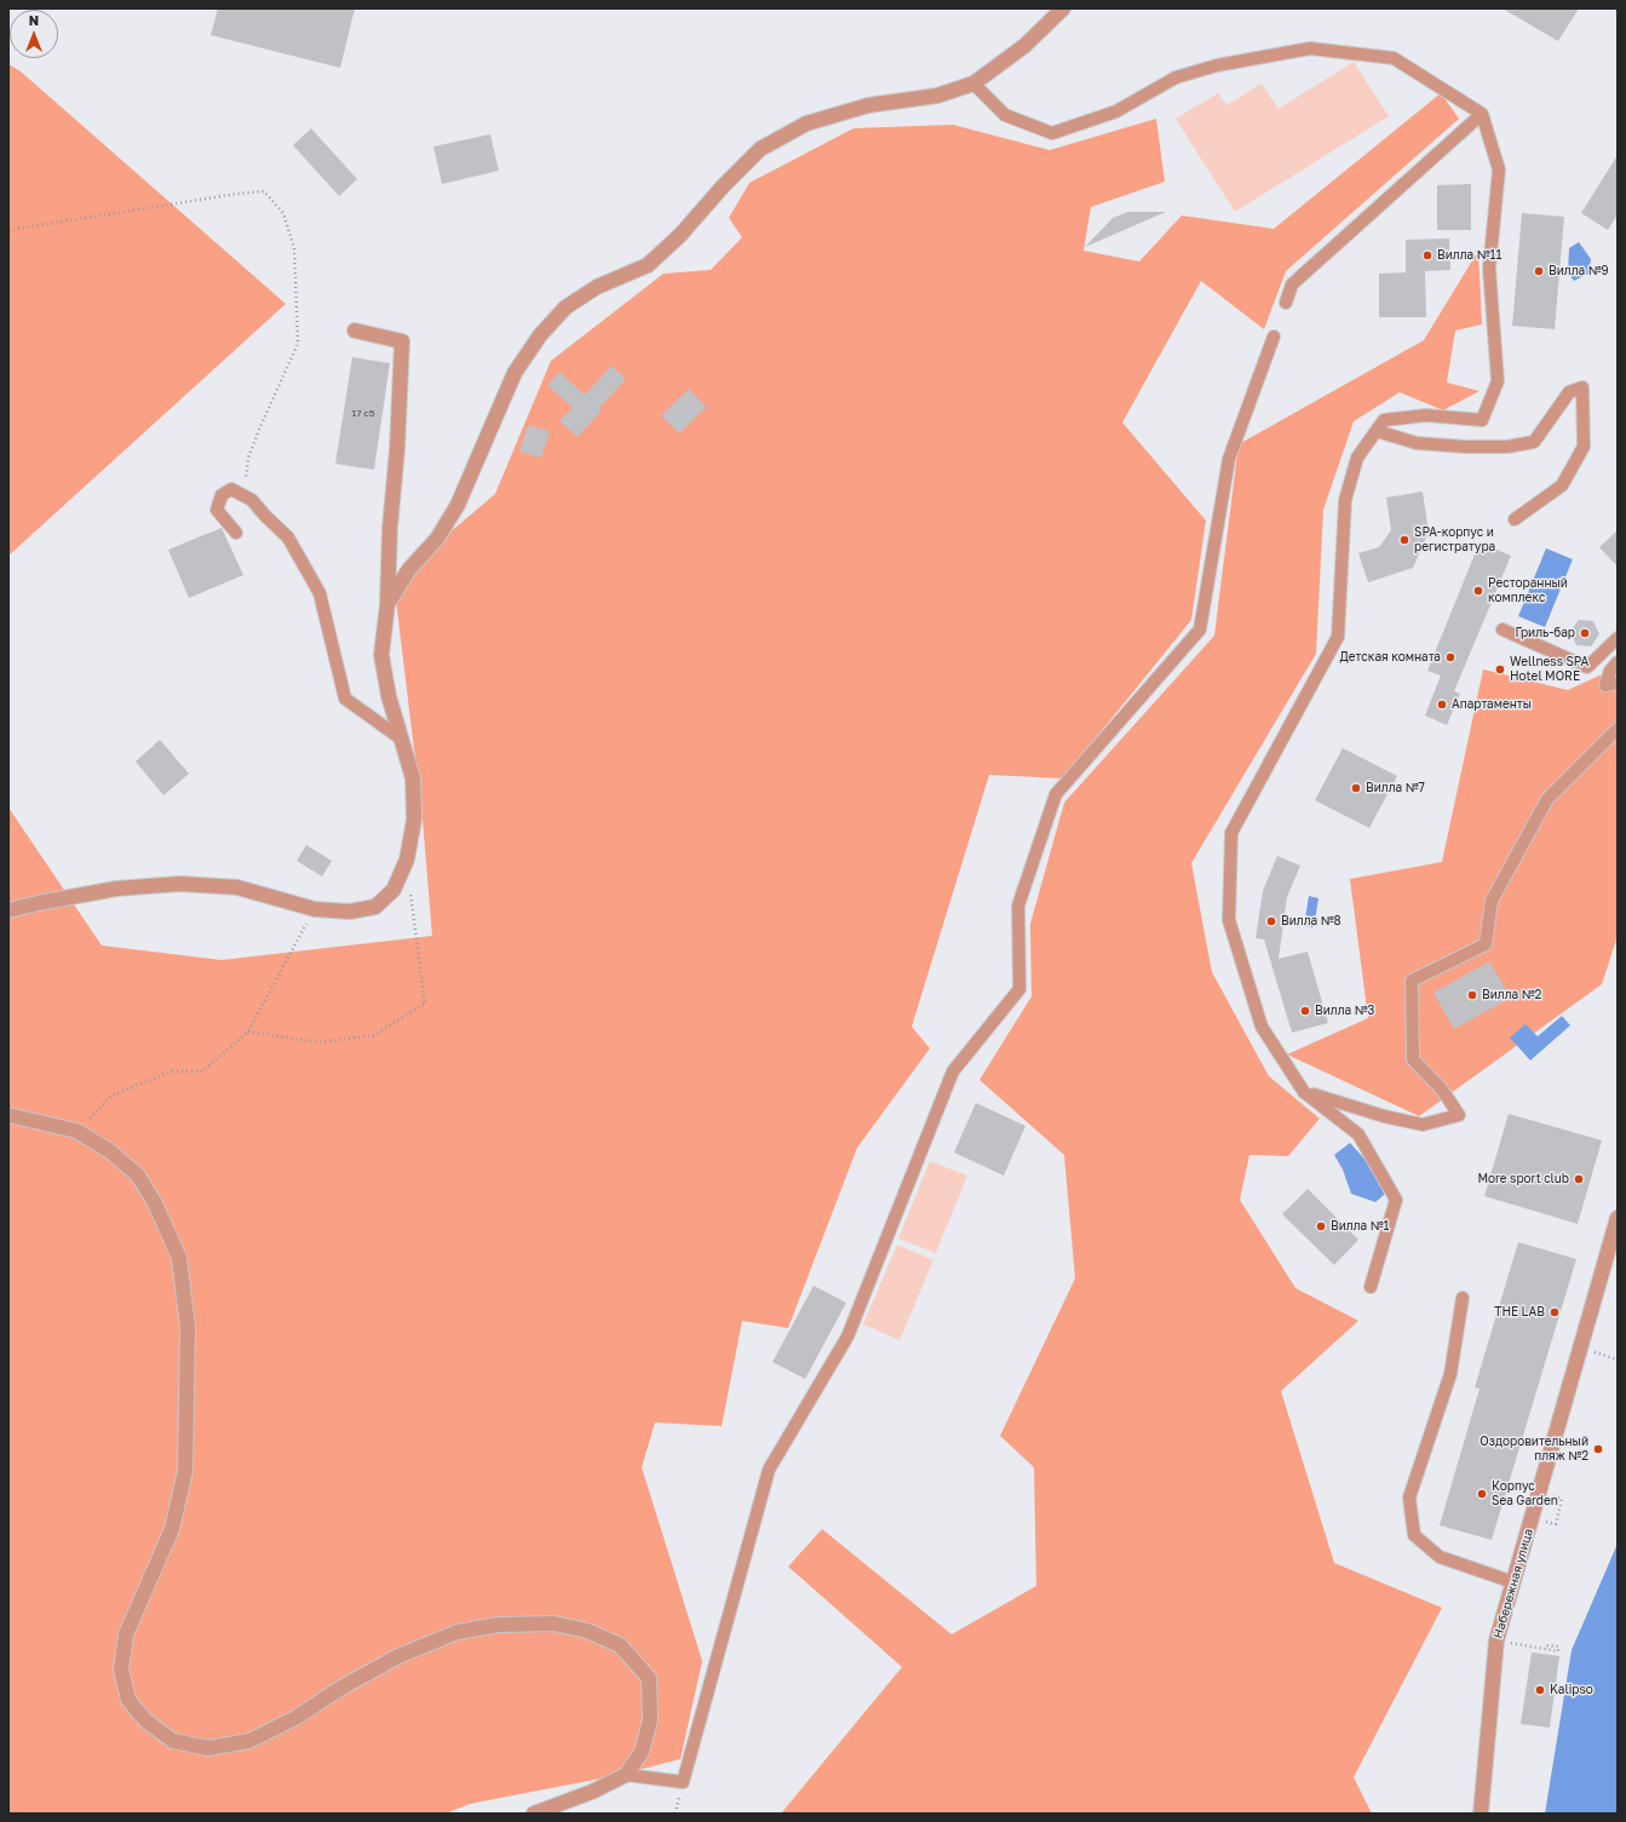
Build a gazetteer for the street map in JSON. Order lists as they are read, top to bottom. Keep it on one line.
{"streets":{"street":["Набережная улица"]},"places":["Вилла №11","Вилла №9","SPA-корпус и регистратура","Ресторанный комплекс","Гриль-бар","Детская комната","Wellness SPA Hotel MORE","Апартаменты","Вилла №7","Вилла №8","Вилла №2","Вилла №3","More sport club","Вилла №1","THE LAB","Оздоровительный пляж №2","Корпус Sea Garden","Kalipso"],"house_numbers":["17 с5"],"north":"top"}
